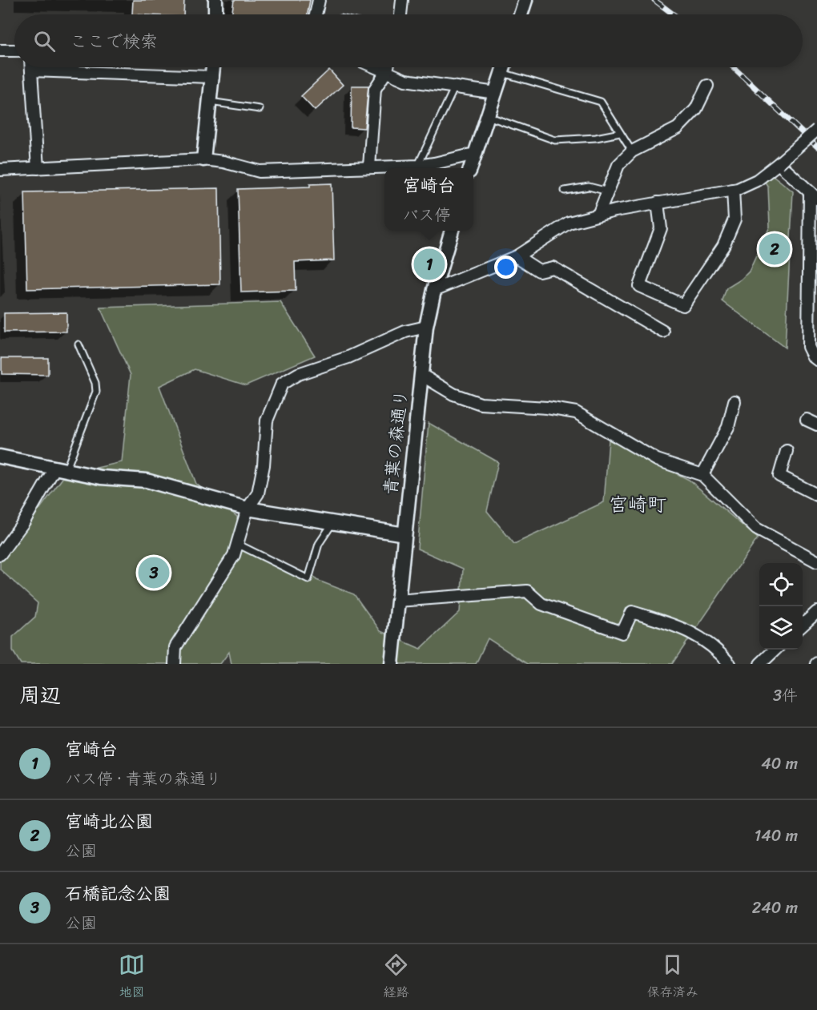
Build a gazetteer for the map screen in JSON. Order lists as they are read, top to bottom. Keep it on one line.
{"streets":{"street":["青葉の森通り"]},"districts":["宮崎町"],"page":{"search":"ここで検索","popup":["宮崎台","バス停"],"pins":["2","1","3"],"heading":["周辺","3件"],"list":[{"mark":"1","name":"宮崎台","note":"バス停 · 青葉の森通り","value":"40 m"},{"mark":"2","name":"宮崎北公園","note":"公園","value":"140 m"},{"mark":"3","name":"石橋記念公園","note":"公園","value":"240 m"}],"nav":["地図","経路","保存済み"]}}
